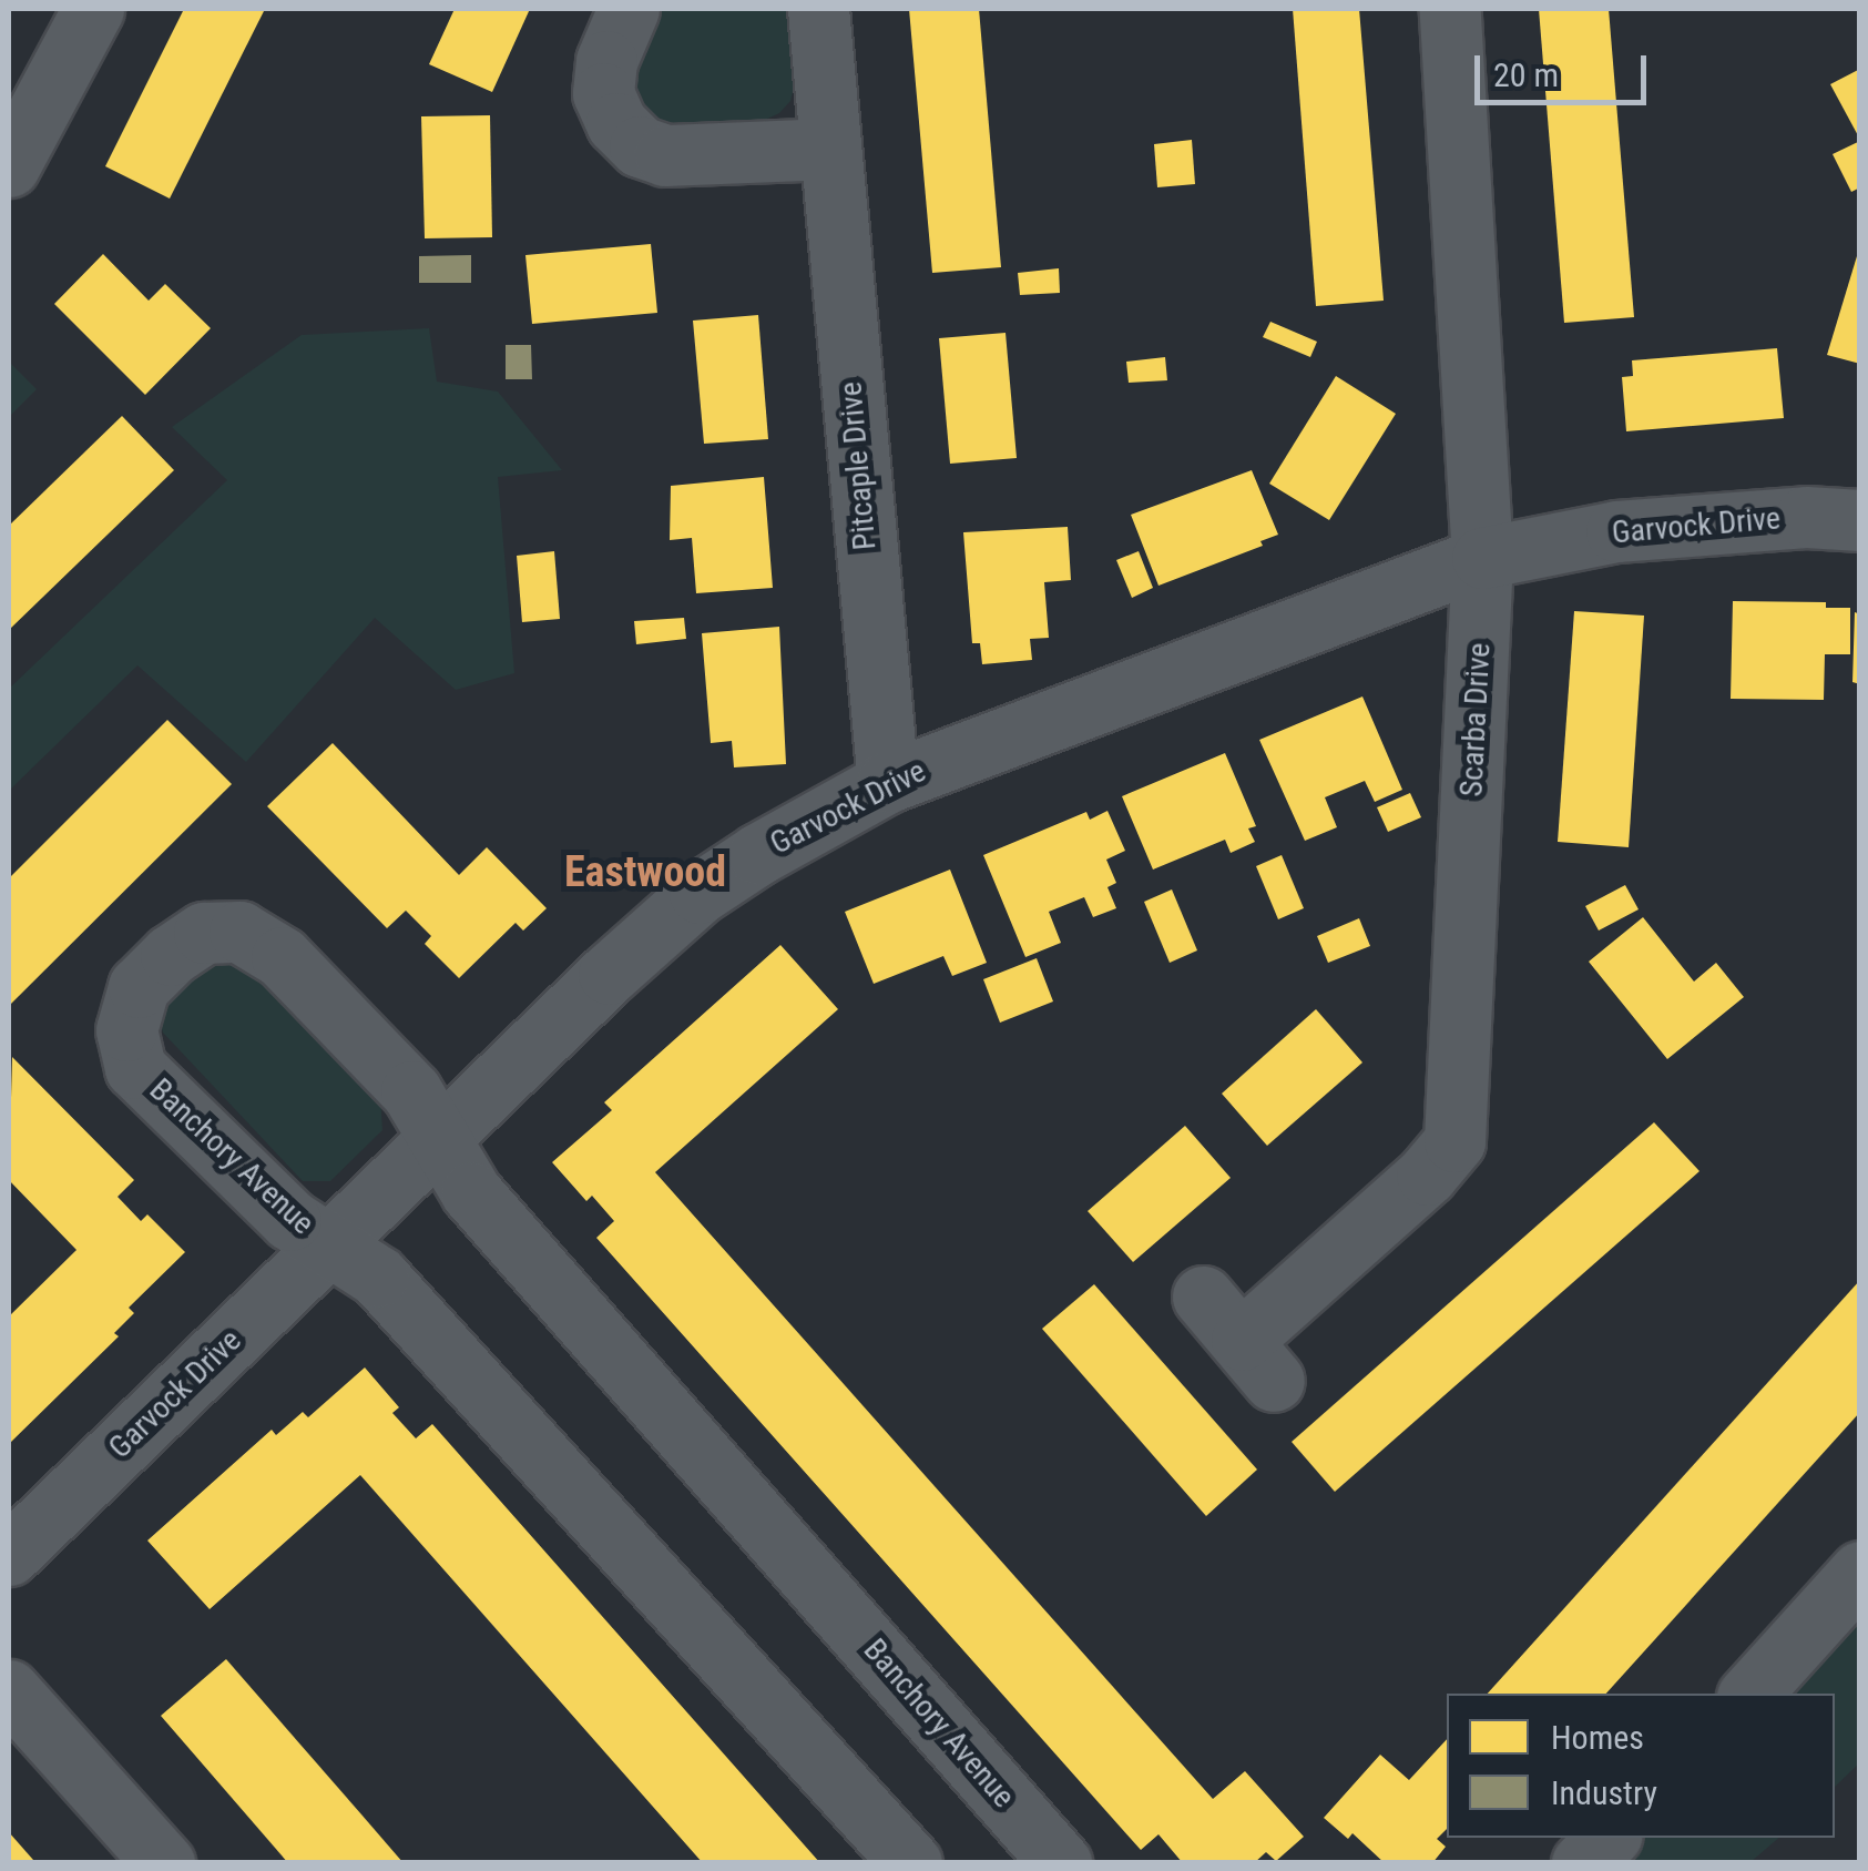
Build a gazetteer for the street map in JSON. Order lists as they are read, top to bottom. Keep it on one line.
{"streets":{"street":["Pitcaple Drive","Garvock Drive","Scarba Drive","Banchory Avenue"]},"crossings":[["Pitcaple Drive","Garvock Drive"],["Garvock Drive","Scarba Drive"],["Garvock Drive","Banchory Avenue"]],"districts":["Eastwood"],"legend":["Homes","Industry"],"scale_bar":"20 m"}
